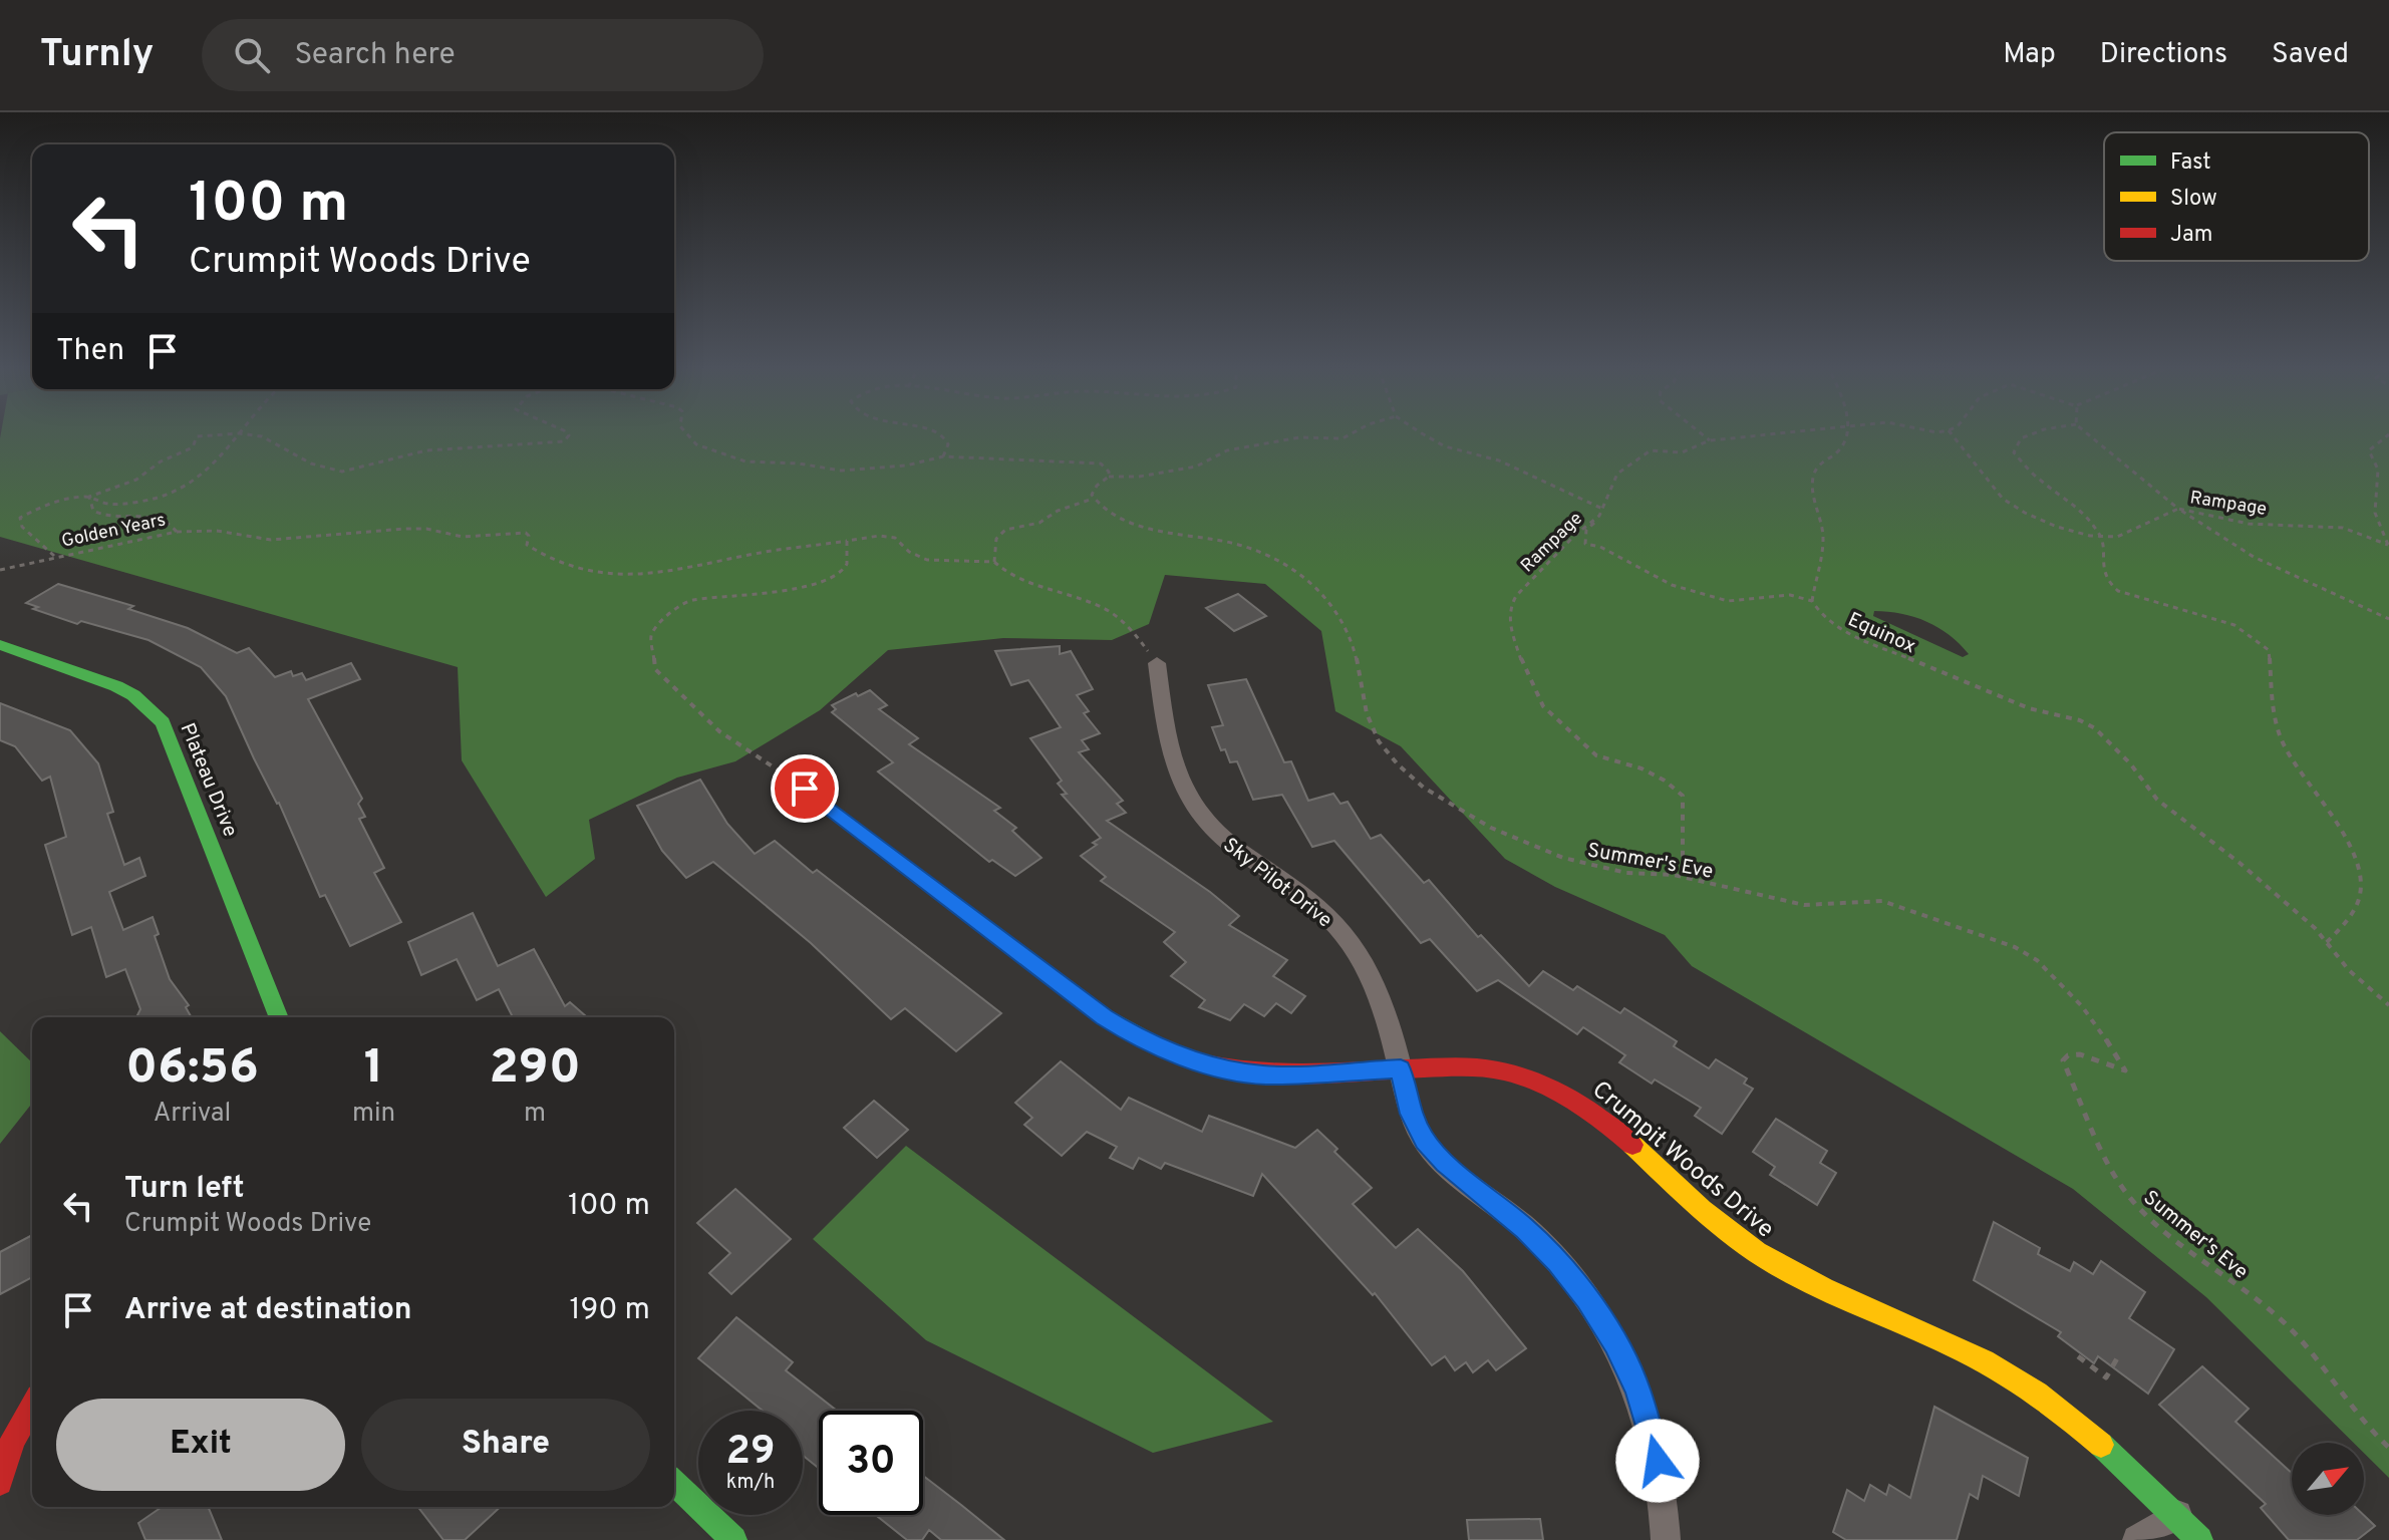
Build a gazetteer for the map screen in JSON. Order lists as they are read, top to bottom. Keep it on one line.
{"streets":{"street":["Plateau Drive","Sky Pilot Drive","Crumpit Woods Drive"],"path":["Rampage","Golden Years","Equinox","Summer's Eve"]},"crossings":[["Rampage","Summer's Eve"],["Sky Pilot Drive","Crumpit Woods Drive"]],"legend":["Fast","Slow","Jam"],"north":"top right","page":{"header":"Turnly","search":"Search here","nav":["Map","Directions","Saved"],"turn":["100 m","Crumpit Woods Drive"],"then":"Then","eta":["06:56","Arrival","1","min","290","m"],"list":[{"name":"Turn left","note":"Crumpit Woods Drive","value":"100 m"},{"name":"Arrive at destination","value":"190 m"}],"buttons":["Exit","Share"],"speed":"29 km/h","limit":"30"}}
